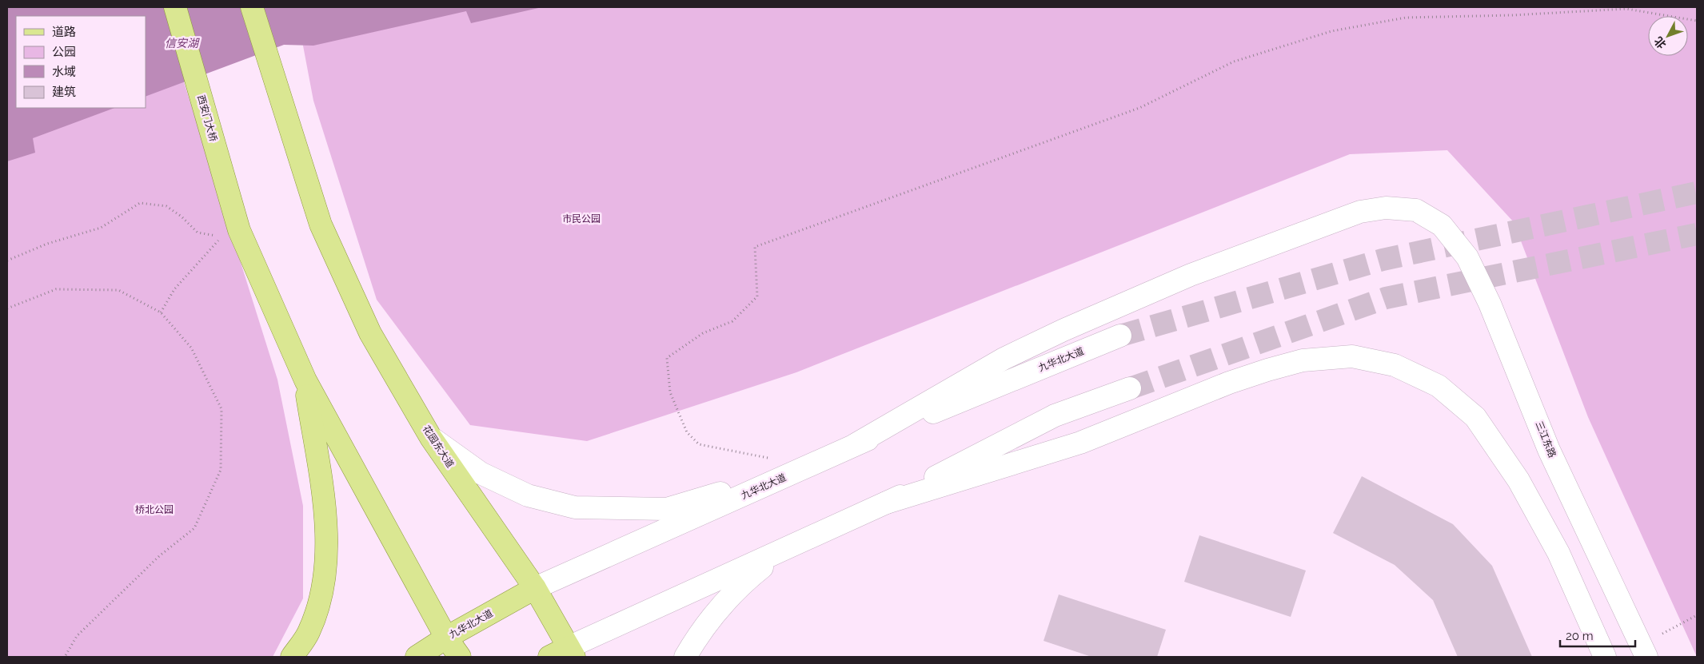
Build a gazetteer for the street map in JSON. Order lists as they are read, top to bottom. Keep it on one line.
{"streets":{"main road":["西安门大桥","九华北大道","三江东路","花园东大道"]},"crossings":[["九华北大道","三江东路"],["九华北大道","花园东大道"]],"water":["信安湖"],"parks":["市民公园","桥北公园"],"legend":["道路","公园","水域","建筑"],"scale_bar":"20 m","north":"bottom left"}
